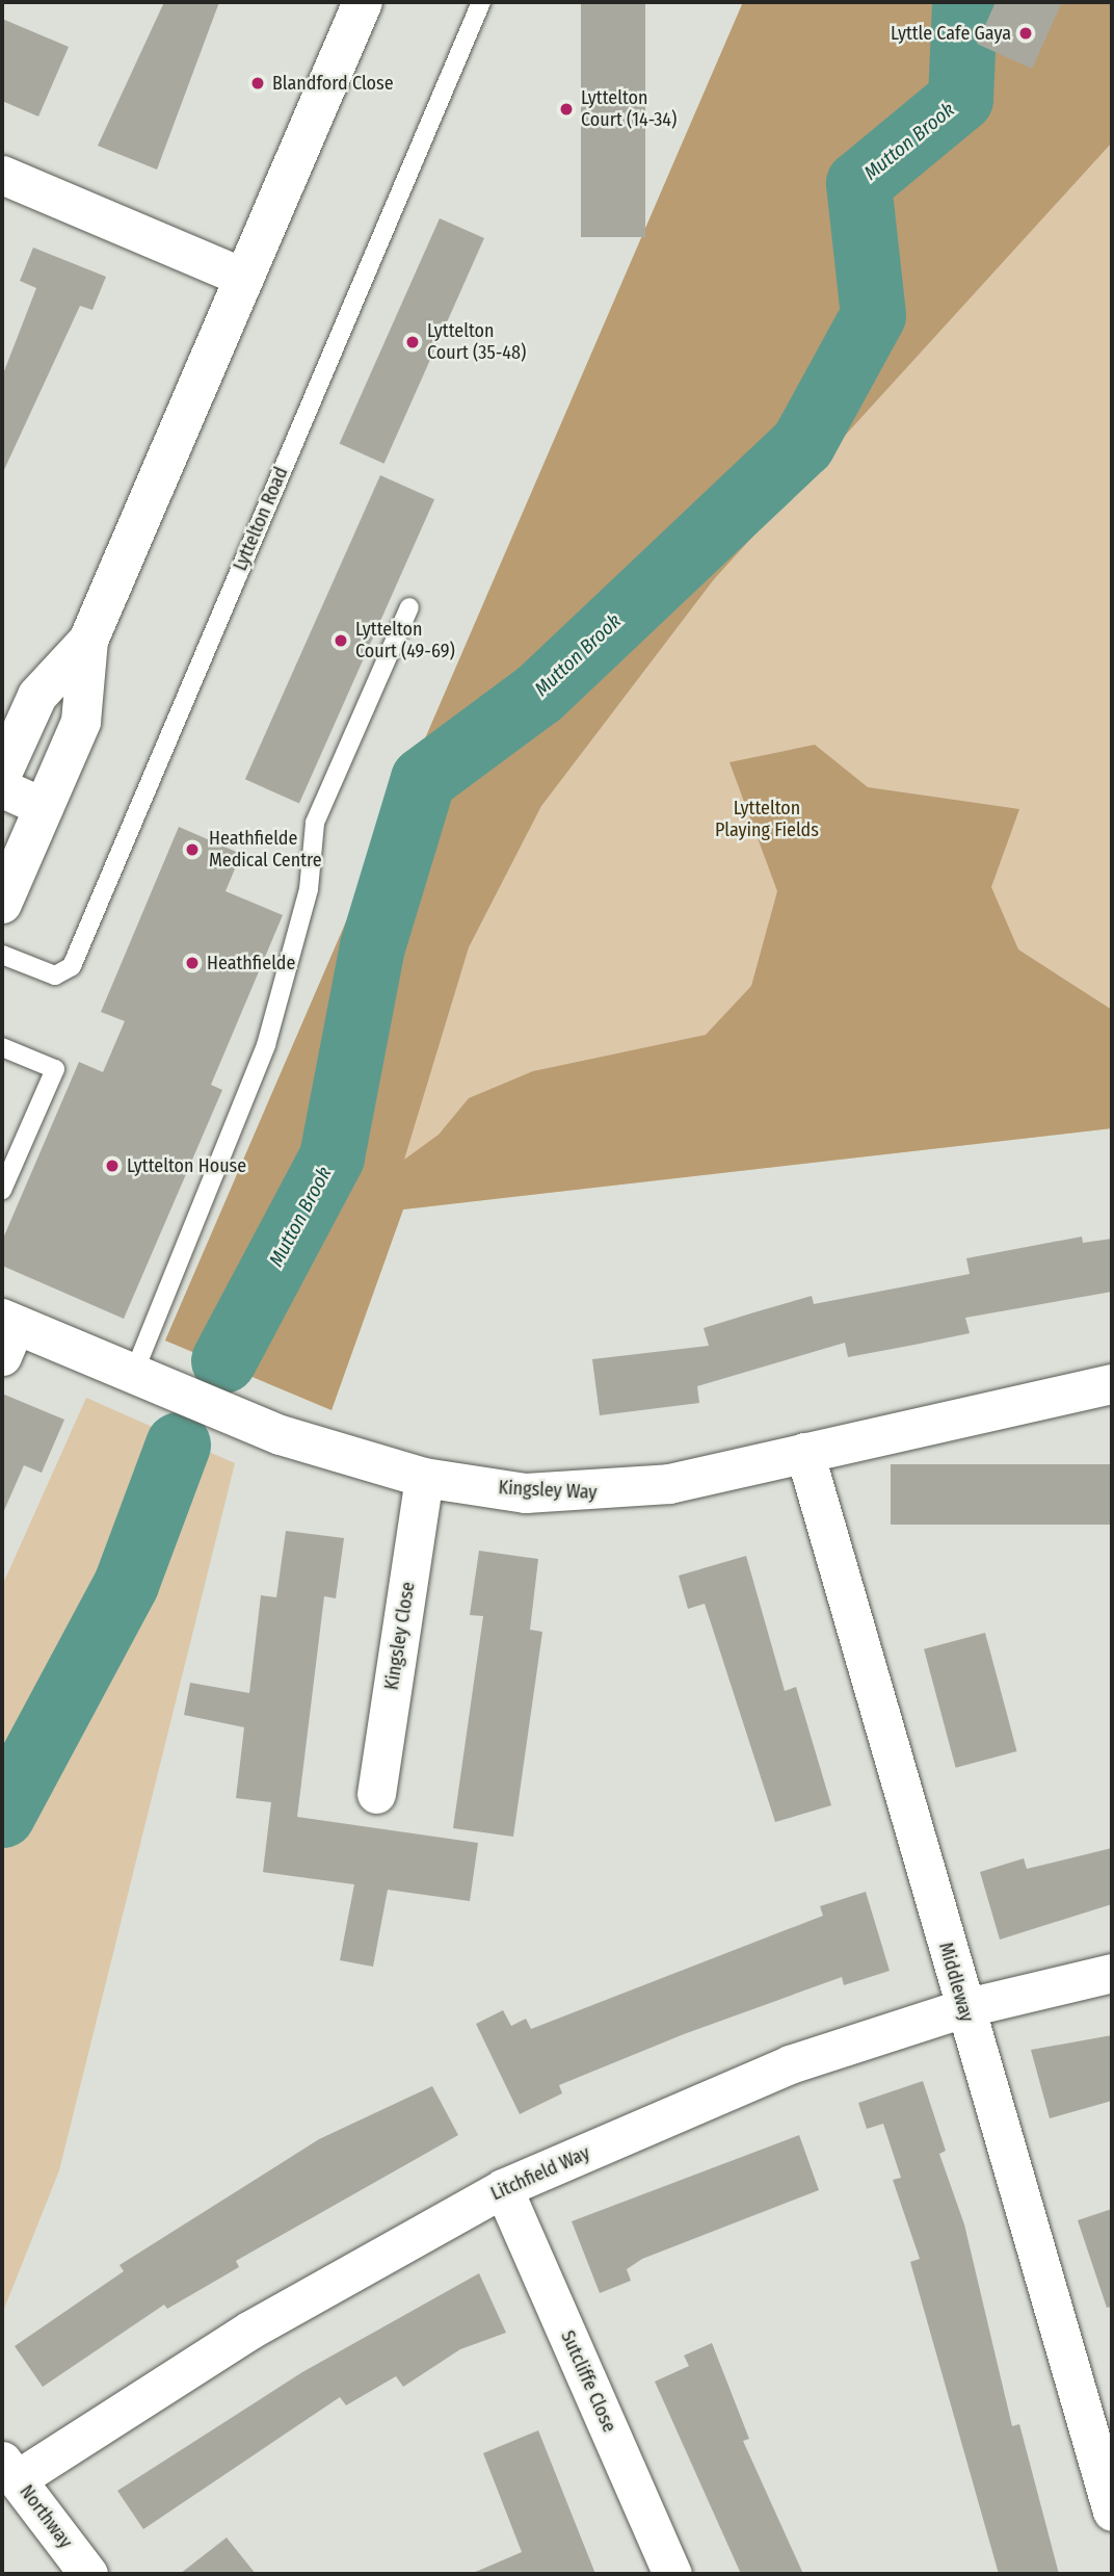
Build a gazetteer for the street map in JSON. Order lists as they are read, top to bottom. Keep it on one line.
{"streets":{"main road":["Kingsley Way"],"street":["Kingsley Close","Middleway","Litchfield Way","Sutcliffe Close","Northway"],"lane":["Lyttelton Road"]},"crossings":[["Kingsley Way","Kingsley Close"],["Kingsley Way","Middleway"],["Middleway","Litchfield Way"],["Litchfield Way","Sutcliffe Close"],["Litchfield Way","Northway"]],"water":["Mutton Brook"],"parks":["Lyttelton Playing Fields"],"places":["Lyttle Cafe Gaya","Blandford Close","Lyttelton Court (14-34)","Lyttelton Court (35-48)","Lyttelton Court (49-69)","Heathfielde Medical Centre","Heathfielde","Lyttelton House"]}
